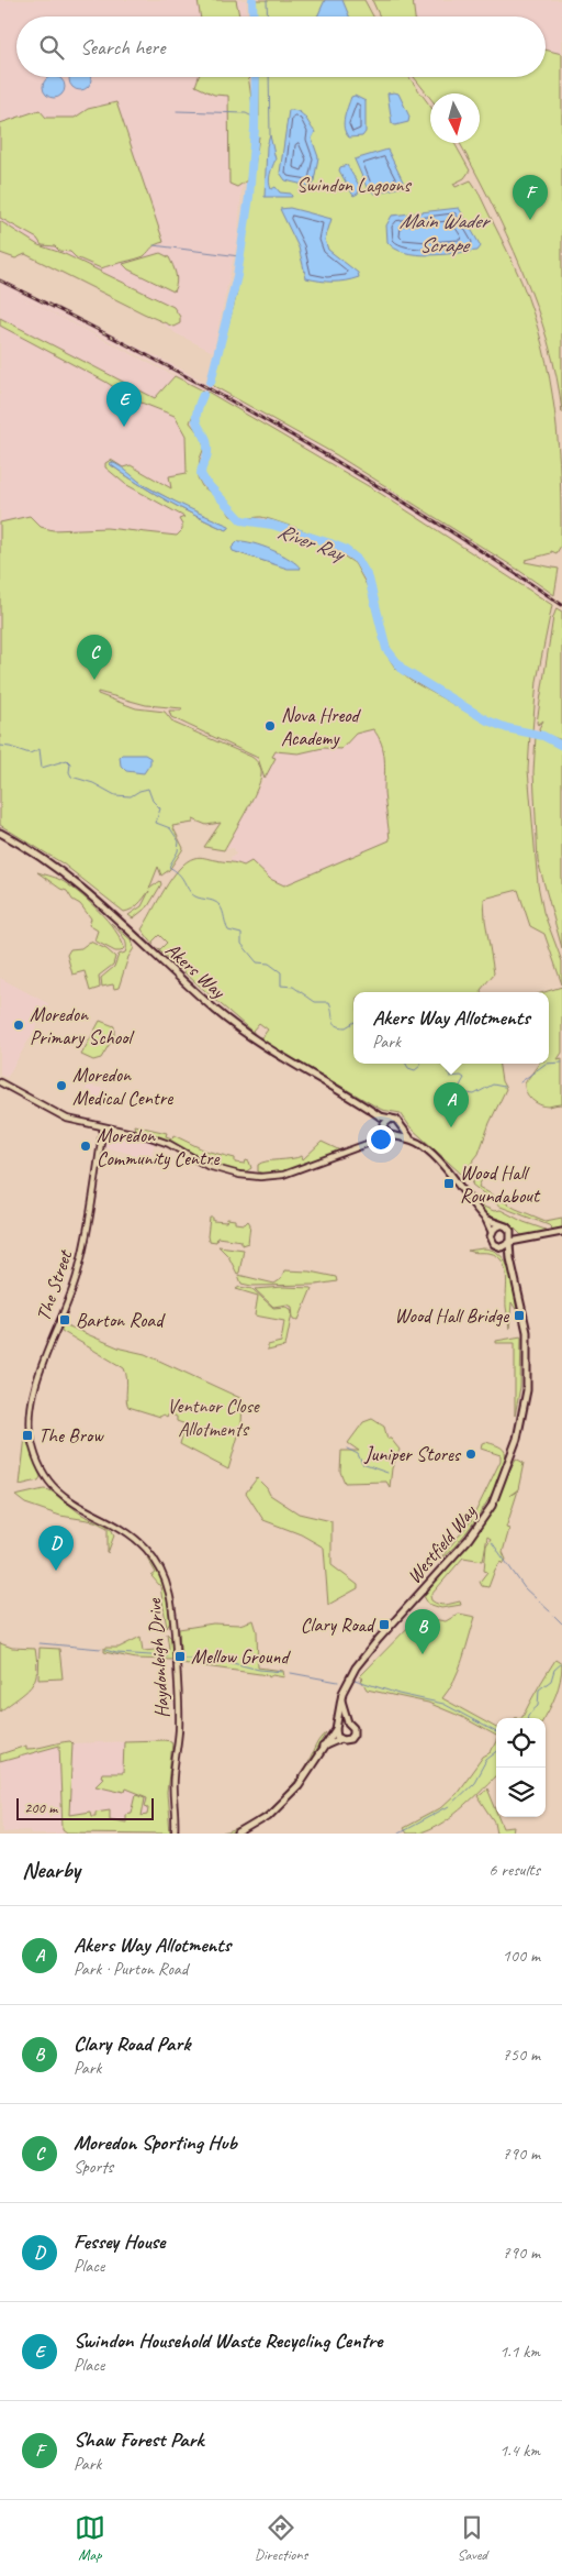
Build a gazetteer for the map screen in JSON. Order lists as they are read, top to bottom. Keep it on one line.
{"streets":{"main road":["Akers Way","Westfield Way"],"street":["The Street","Haydonleigh Drive"]},"crossings":[["The Street","Haydonleigh Drive"]],"water":["Main Wader Scrape","River Ray"],"parks":["Swindon Lagoons","Ventnor Close Allotments"],"places":{"other":["Nova Hreod Academy","Moredon Primary School","Moredon Medical Centre","Moredon Community Centre","Juniper Stores"],"transit":["Wood Hall Roundabout","Wood Hall Bridge","Barton Road","The Brow","Clary Road","Mellow Ground"]},"scale_bar":"200 m","north":"bottom","page":{"search":"Search here","pins":["F","E","C","A","D","B"],"popup":["Akers Way Allotments","Park"],"scale":"200 m","heading":["Nearby","6 results"],"list":[{"mark":"A","name":"Akers Way Allotments","note":"Park · Purton Road","value":"100 m"},{"mark":"B","name":"Clary Road Park","note":"Park","value":"750 m"},{"mark":"C","name":"Moredon Sporting Hub","note":"Sports","value":"790 m"},{"mark":"D","name":"Fessey House","note":"Place","value":"790 m"},{"mark":"E","name":"Swindon Household Waste Recycling Centre","note":"Place","value":"1.1 km"},{"mark":"F","name":"Shaw Forest Park","note":"Park","value":"1.4 km"}],"nav":["Map","Directions","Saved"]}}
